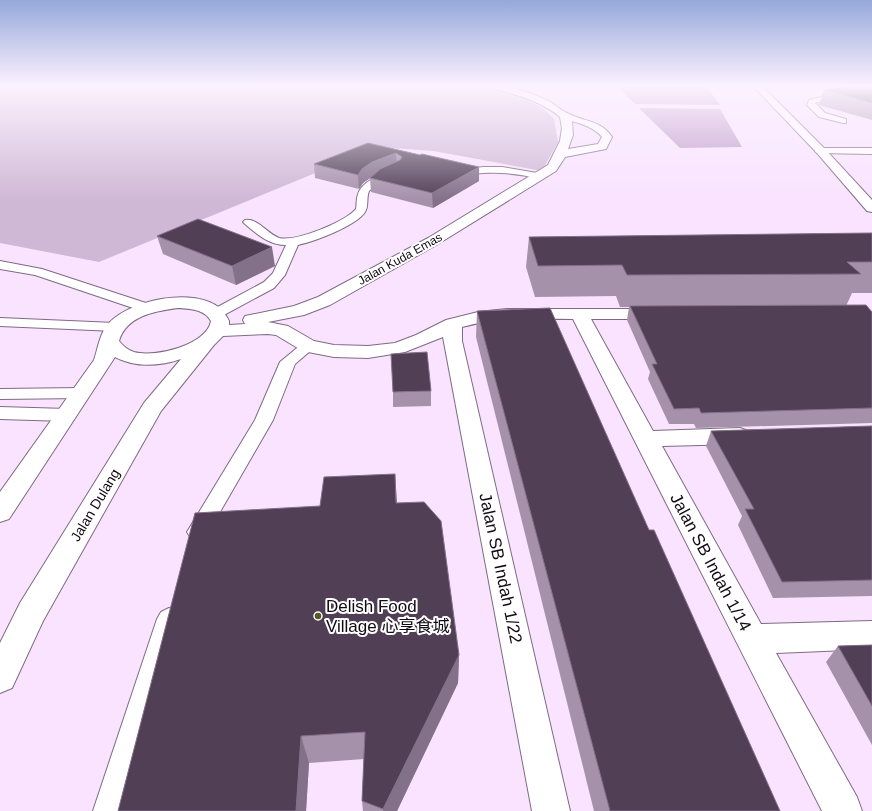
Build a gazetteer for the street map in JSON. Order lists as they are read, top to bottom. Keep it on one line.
{"streets":{"street":["Jalan Kuda Emas","Jalan Dulang","Jalan SB Indah 1/14","Jalan SB Indah 1/22"]},"crossings":[["Jalan Kuda Emas","Jalan Dulang"]],"places":["Delish Food Village 心享食城"]}
